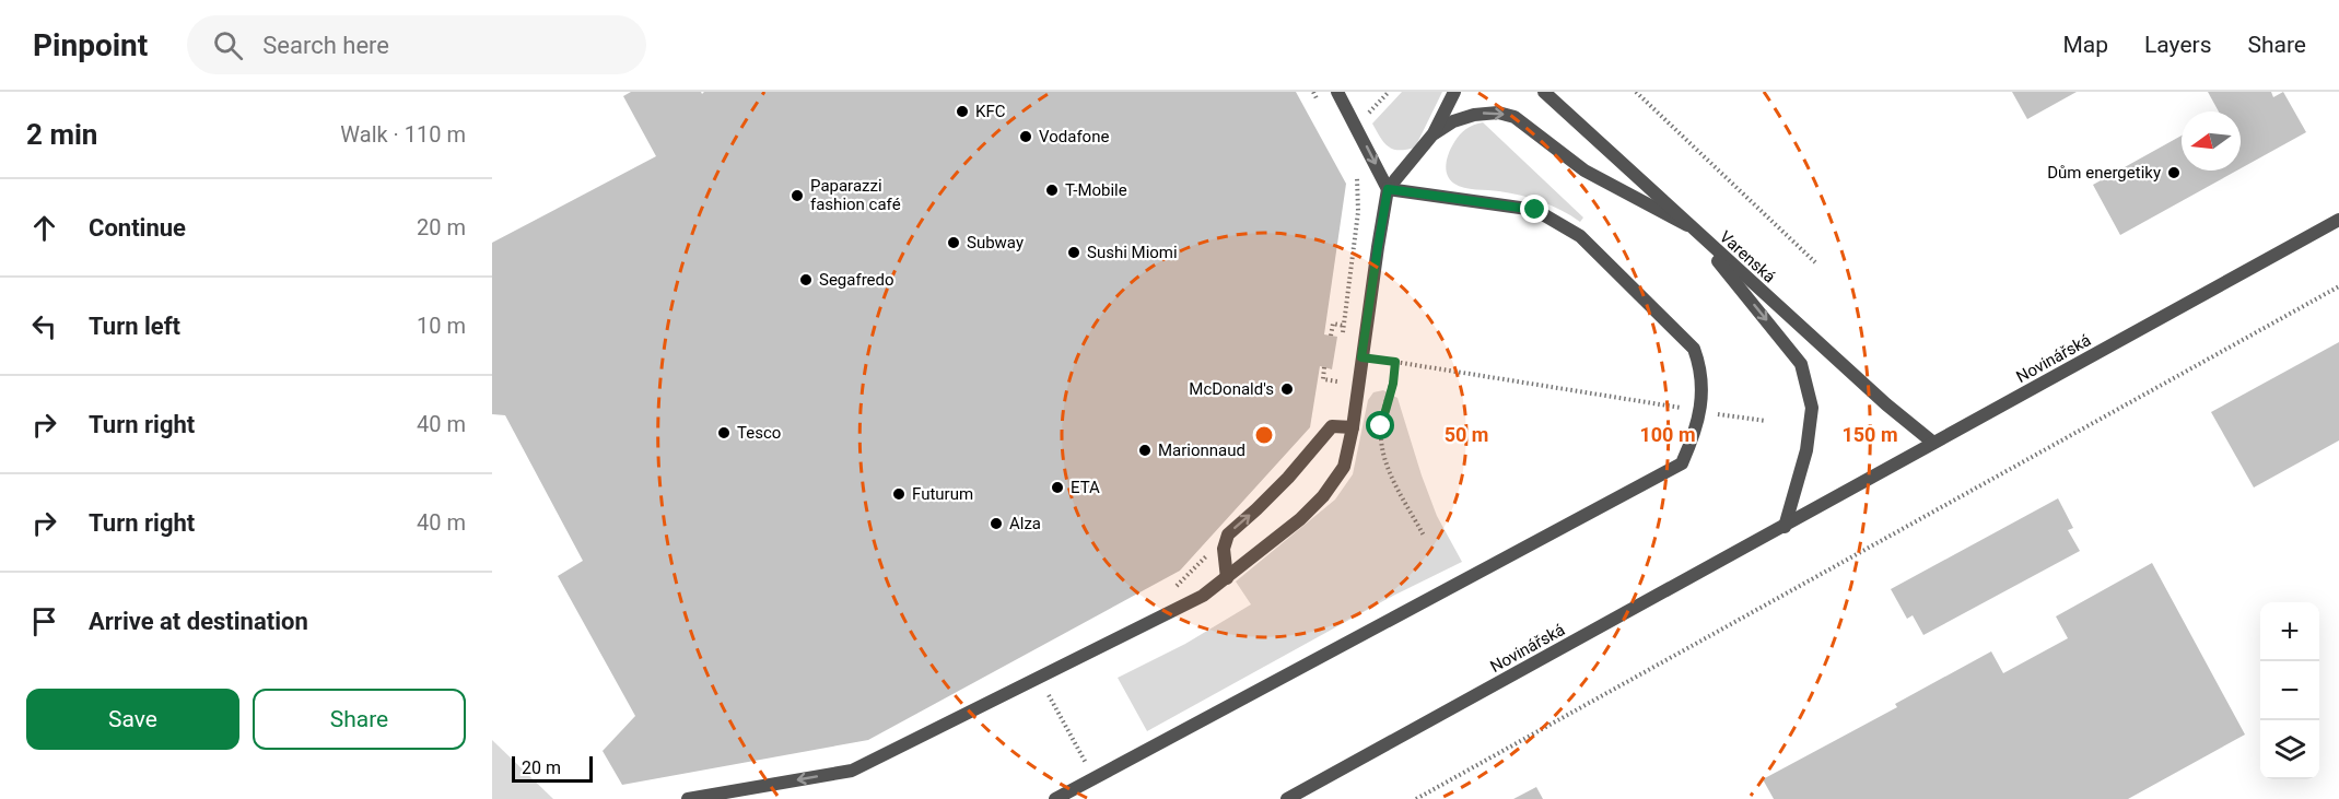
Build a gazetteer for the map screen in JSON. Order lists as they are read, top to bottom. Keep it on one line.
{"streets":{"street":["Varenská","Novinářská"]},"crossings":[["Varenská","Novinářská"]],"places":["KFC","Vodafone","Dům energetiky","T-Mobile","Paparazzi fashion café","Subway","Sushi Miomi","Segafredo","McDonald's","Tesco","Marionnaud","ETA","Futurum","Alza"],"scale_bar":"20 m","north":"left","page":{"header":"Pinpoint","search":"Search here","nav":["Map","Layers","Share"],"heading":["2 min","Walk · 110 m"],"list":[["Continue","20 m"],["Turn left","10 m"],["Turn right","40 m"],["Turn right","40 m"],"Arrive at destination"],"map_buttons":["+","−"],"buttons":["Save","Share"],"scale":"20 m"},"rings":["50 m","100 m","150 m"]}
